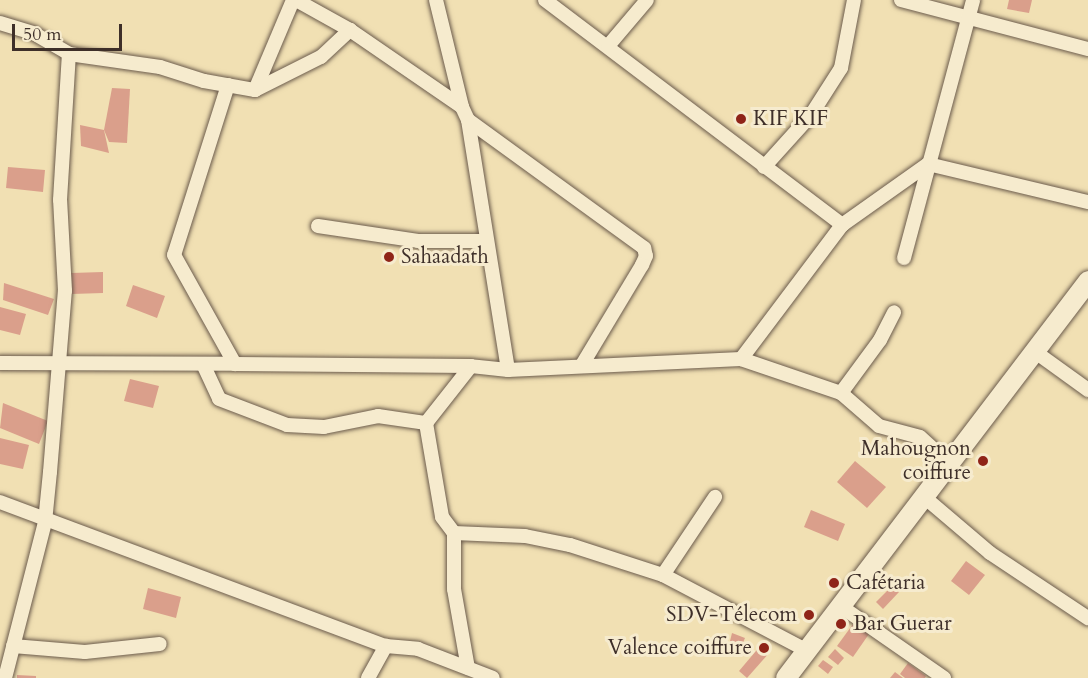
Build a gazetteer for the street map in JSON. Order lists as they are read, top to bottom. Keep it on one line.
{"places":["KIF KIF","Sahaadath","Mahougnon coiffure","Cafétaria","SDV-Télecom","Bar Guerar","Valence coiffure"],"scale_bar":"50 m"}
